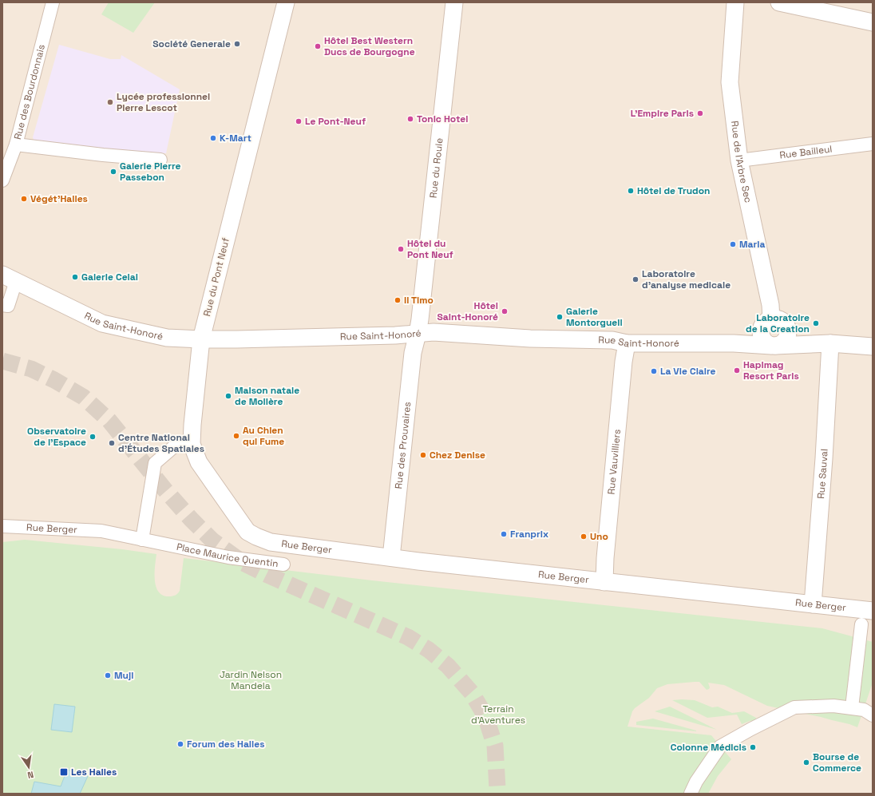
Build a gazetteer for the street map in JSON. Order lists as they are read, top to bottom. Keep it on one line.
{"streets":{"street":["Rue des Bourdonnais","Rue Bailleul","Rue de l'Arbre Sec","Rue du Roule","Rue du Pont Neuf","Rue Saint-Honoré","Rue des Prouvaires","Rue Vauvilliers","Rue Sauval","Rue Berger","Place Maurice Quentin"]},"crossings":[["Rue Bailleul","Rue de l'Arbre Sec"],["Rue de l'Arbre Sec","Rue Saint-Honoré"],["Rue du Roule","Rue Saint-Honoré"],["Rue du Roule","Rue des Prouvaires"],["Rue du Pont Neuf","Rue Saint-Honoré"],["Rue du Pont Neuf","Rue Berger"],["Rue Saint-Honoré","Rue des Prouvaires"],["Rue Saint-Honoré","Rue Vauvilliers"],["Rue Saint-Honoré","Rue Sauval"],["Rue des Prouvaires","Rue Berger"],["Rue Vauvilliers","Rue Berger"],["Rue Sauval","Rue Berger"],["Rue Berger","Place Maurice Quentin"]],"parks":["Jardin Nelson Mandela","Terrain d'Aventures"],"places":{"other":["Société Generale","Hôtel Best Western Ducs de Bourgogne","Lycée professionnel Pierre Lescot","L'Empire Paris","Tonic Hotel","Le Pont-Neuf","K-Mart","Galerie Pierre Passebon","Hôtel de Trudon","Végét'Halles","Maria","Hôtel du Pont Neuf","Galerie Celal","Laboratoire d'analyse medicale","Il Timo","Hôtel Saint-Honoré","Galerie Montorgueil","Laboratoire de la Creation","Hapimag Resort Paris","La Vie Claire","Maison natale de Molière","Au Chien qui Fume","Observatoire de l’Espace","Centre National d'Études Spatiales","Chez Denise","Franprix","Uno","Muji","Forum des Halles","Colonne Médicis","Bourse de Commerce"],"transit":["Les Halles"]},"north":"bottom"}
